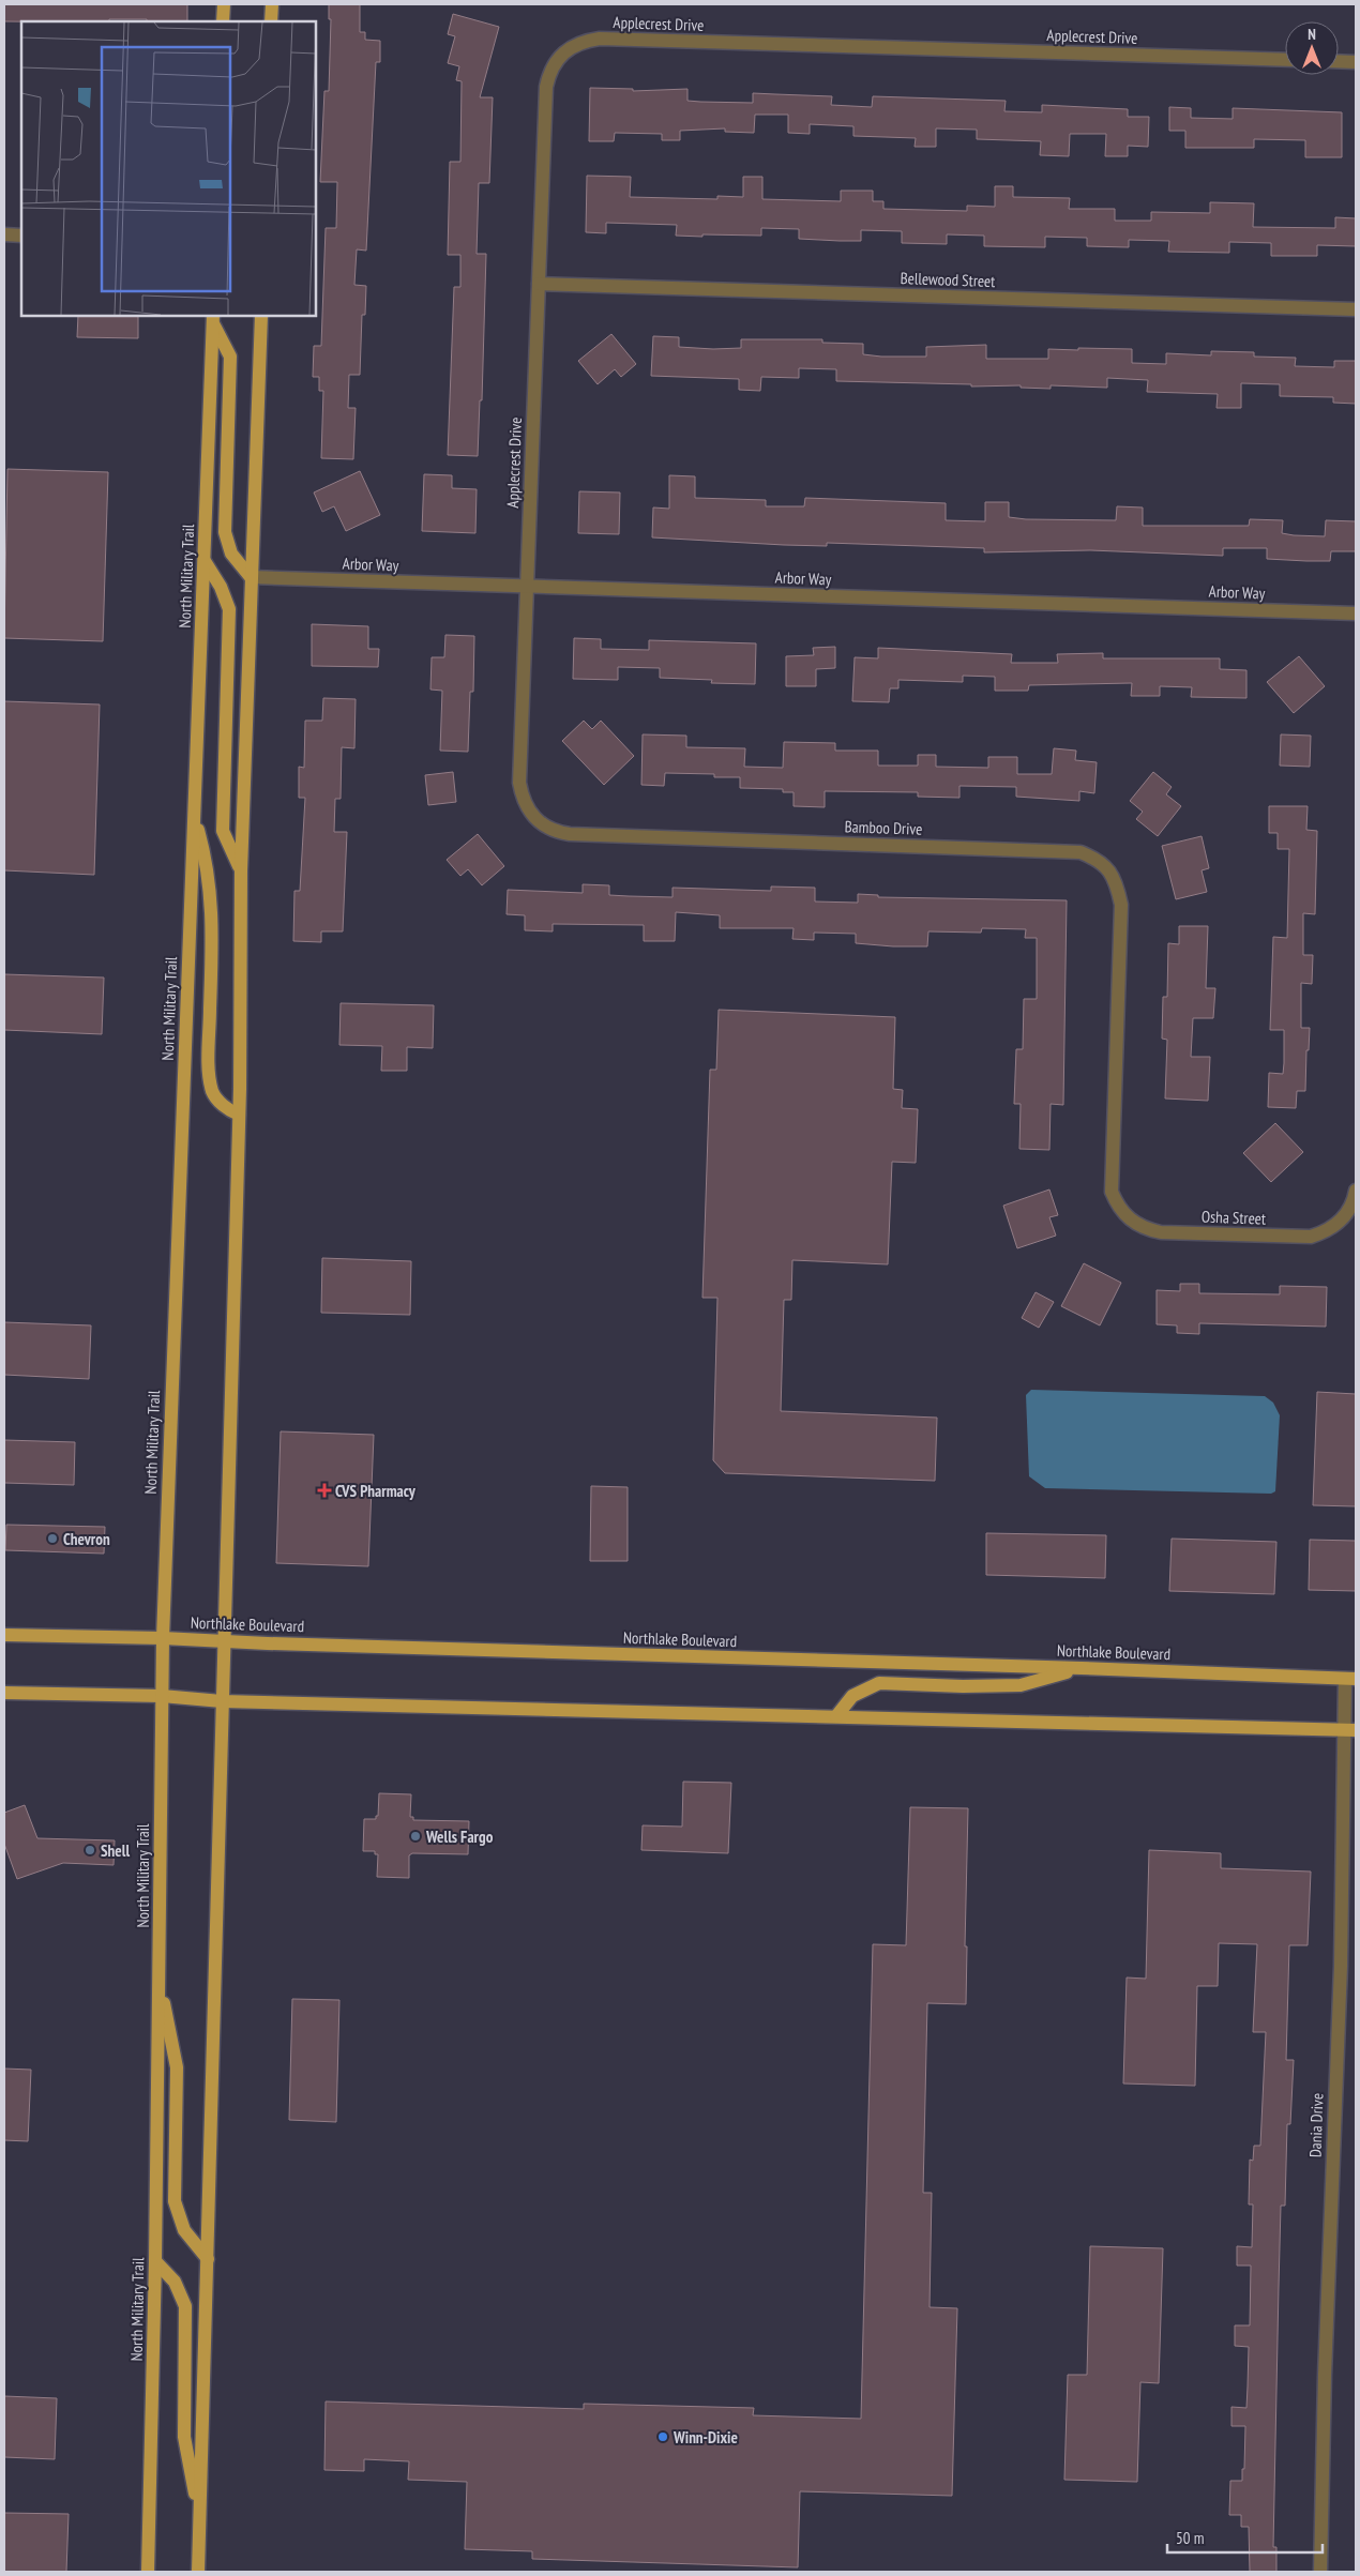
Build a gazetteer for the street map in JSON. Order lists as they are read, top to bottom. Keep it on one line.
{"streets":{"main road":["North Military Trail","Northlake Boulevard"],"street":["Applecrest Drive","Bellewood Street","Arbor Way","Bamboo Drive","Osha Street","Dania Drive"]},"crossings":[["Applecrest Drive","Bellewood Street"],["Applecrest Drive","Arbor Way"],["Applecrest Drive","Bamboo Drive"],["Arbor Way","Bamboo Drive"],["North Military Trail","Northlake Boulevard"],["Bamboo Drive","Osha Street"],["Northlake Boulevard","Dania Drive"]],"places":{"health":["CVS Pharmacy"],"other":["Chevron","Wells Fargo","Shell","Winn-Dixie"]},"scale_bar":"50 m","north":"top"}
